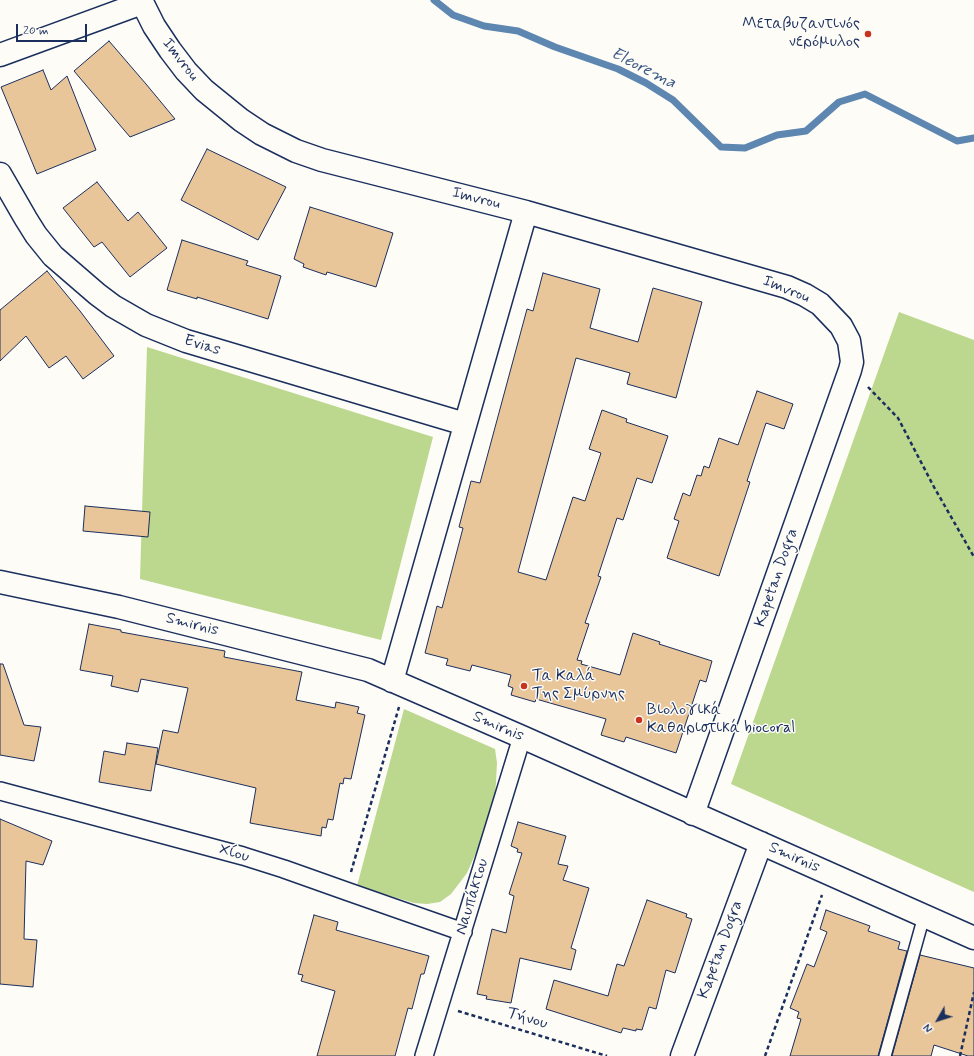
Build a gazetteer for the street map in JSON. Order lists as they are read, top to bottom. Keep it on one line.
{"streets":{"street":["Imvrou","Evias","Kapetan Dogra","Smirnis","Χίου","Ναυπάκτου"],"path":["Τήνου"]},"crossings":[["Imvrou","Kapetan Dogra"],["Kapetan Dogra","Smirnis"],["Smirnis","Ναυπάκτου"],["Χίου","Ναυπάκτου"],["Ναυπάκτου","Τήνου"]],"water":["Eleorema"],"places":["Μεταβυζαντινός νερόμυλος","Τα Καλά Της Σμύρνης","Βιολογικά Καθαριστικά biocoral"],"scale_bar":"20 m","north":"bottom left"}
